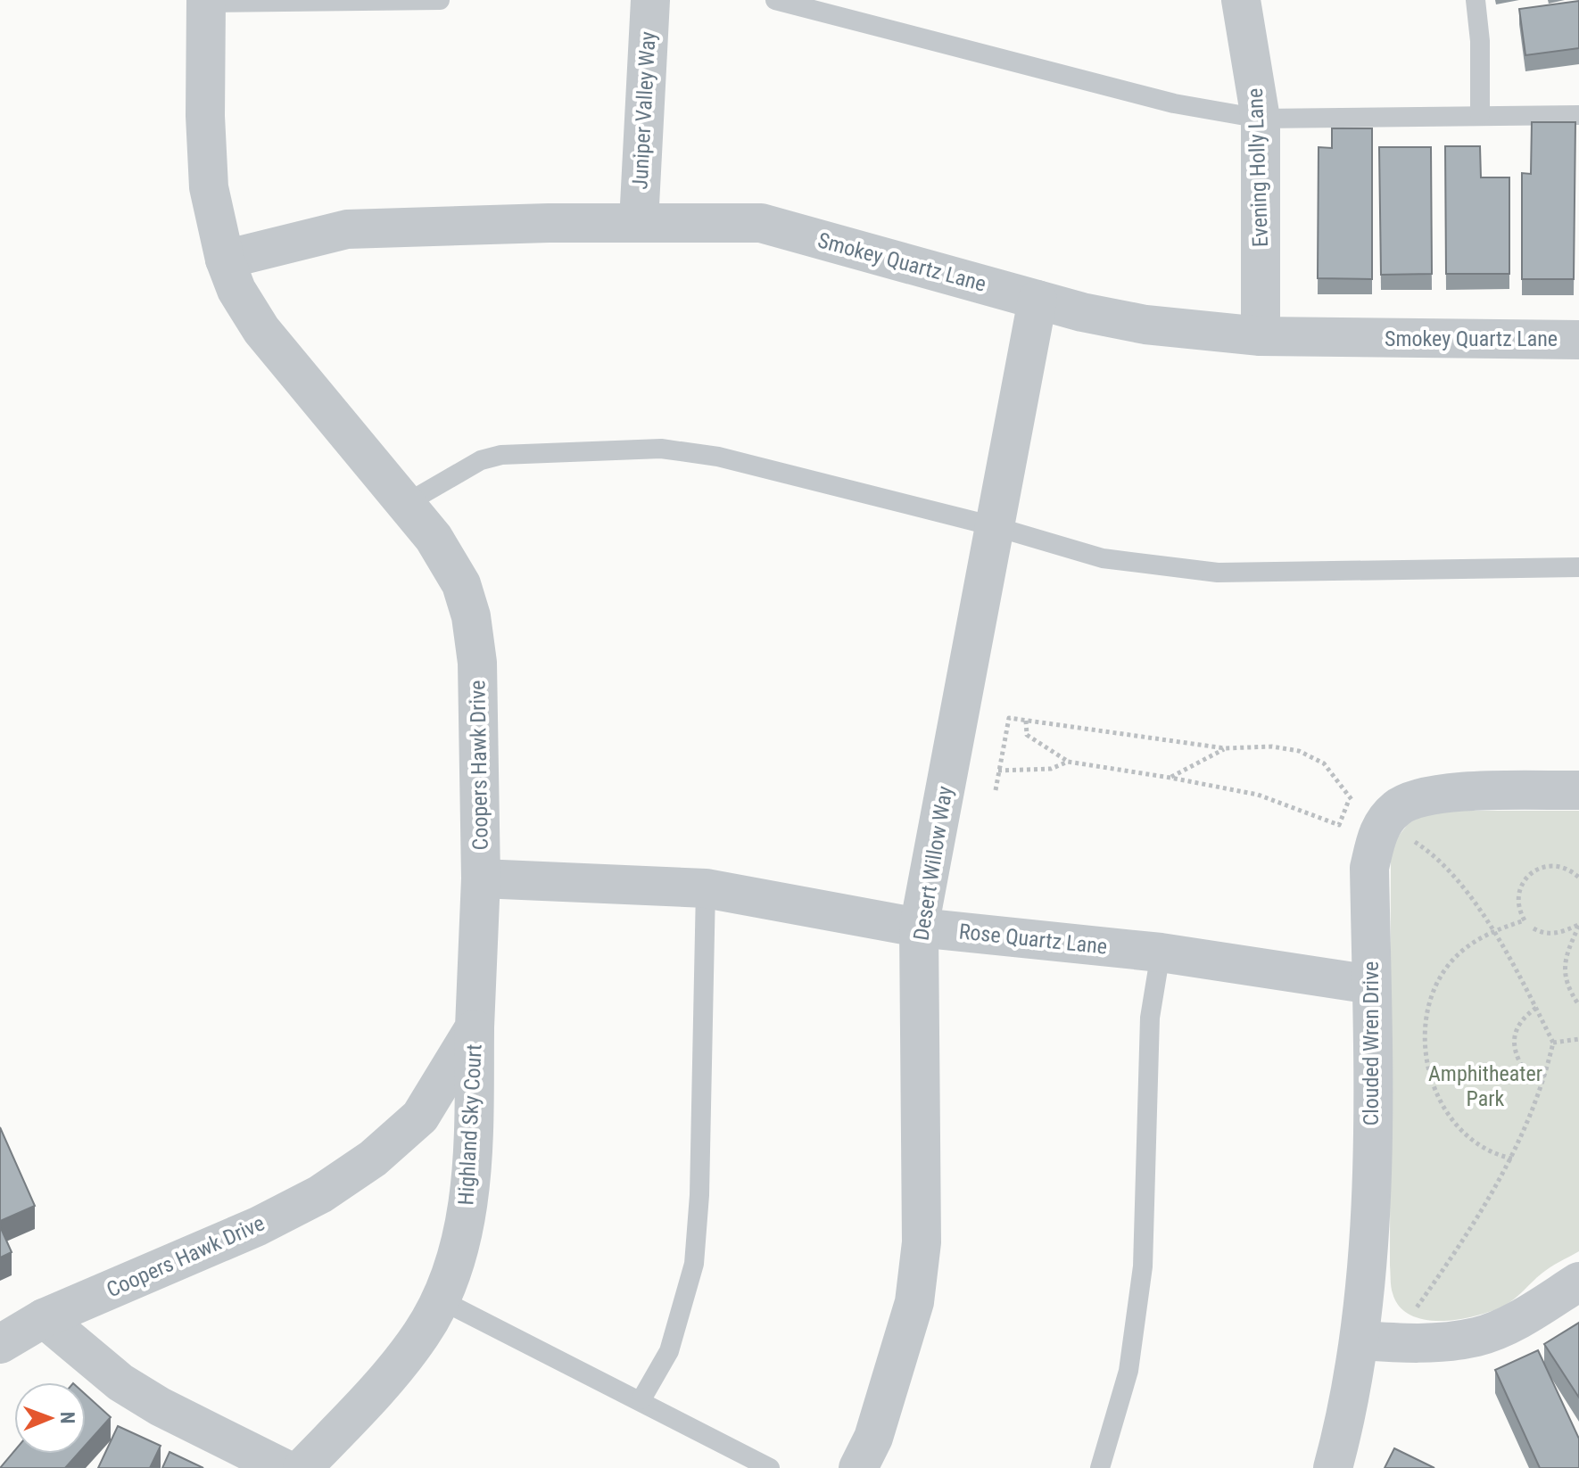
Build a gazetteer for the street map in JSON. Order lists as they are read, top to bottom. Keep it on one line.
{"streets":{"street":["Juniper Valley Way","Evening Holly Lane","Smokey Quartz Lane","Coopers Hawk Drive","Desert Willow Way","Rose Quartz Lane","Clouded Wren Drive","Highland Sky Court"]},"crossings":[["Juniper Valley Way","Smokey Quartz Lane"],["Evening Holly Lane","Smokey Quartz Lane"],["Smokey Quartz Lane","Coopers Hawk Drive"],["Smokey Quartz Lane","Desert Willow Way"],["Coopers Hawk Drive","Rose Quartz Lane"],["Coopers Hawk Drive","Highland Sky Court"],["Desert Willow Way","Rose Quartz Lane"],["Rose Quartz Lane","Clouded Wren Drive"]],"parks":["Amphitheater Park"],"north":"right"}
